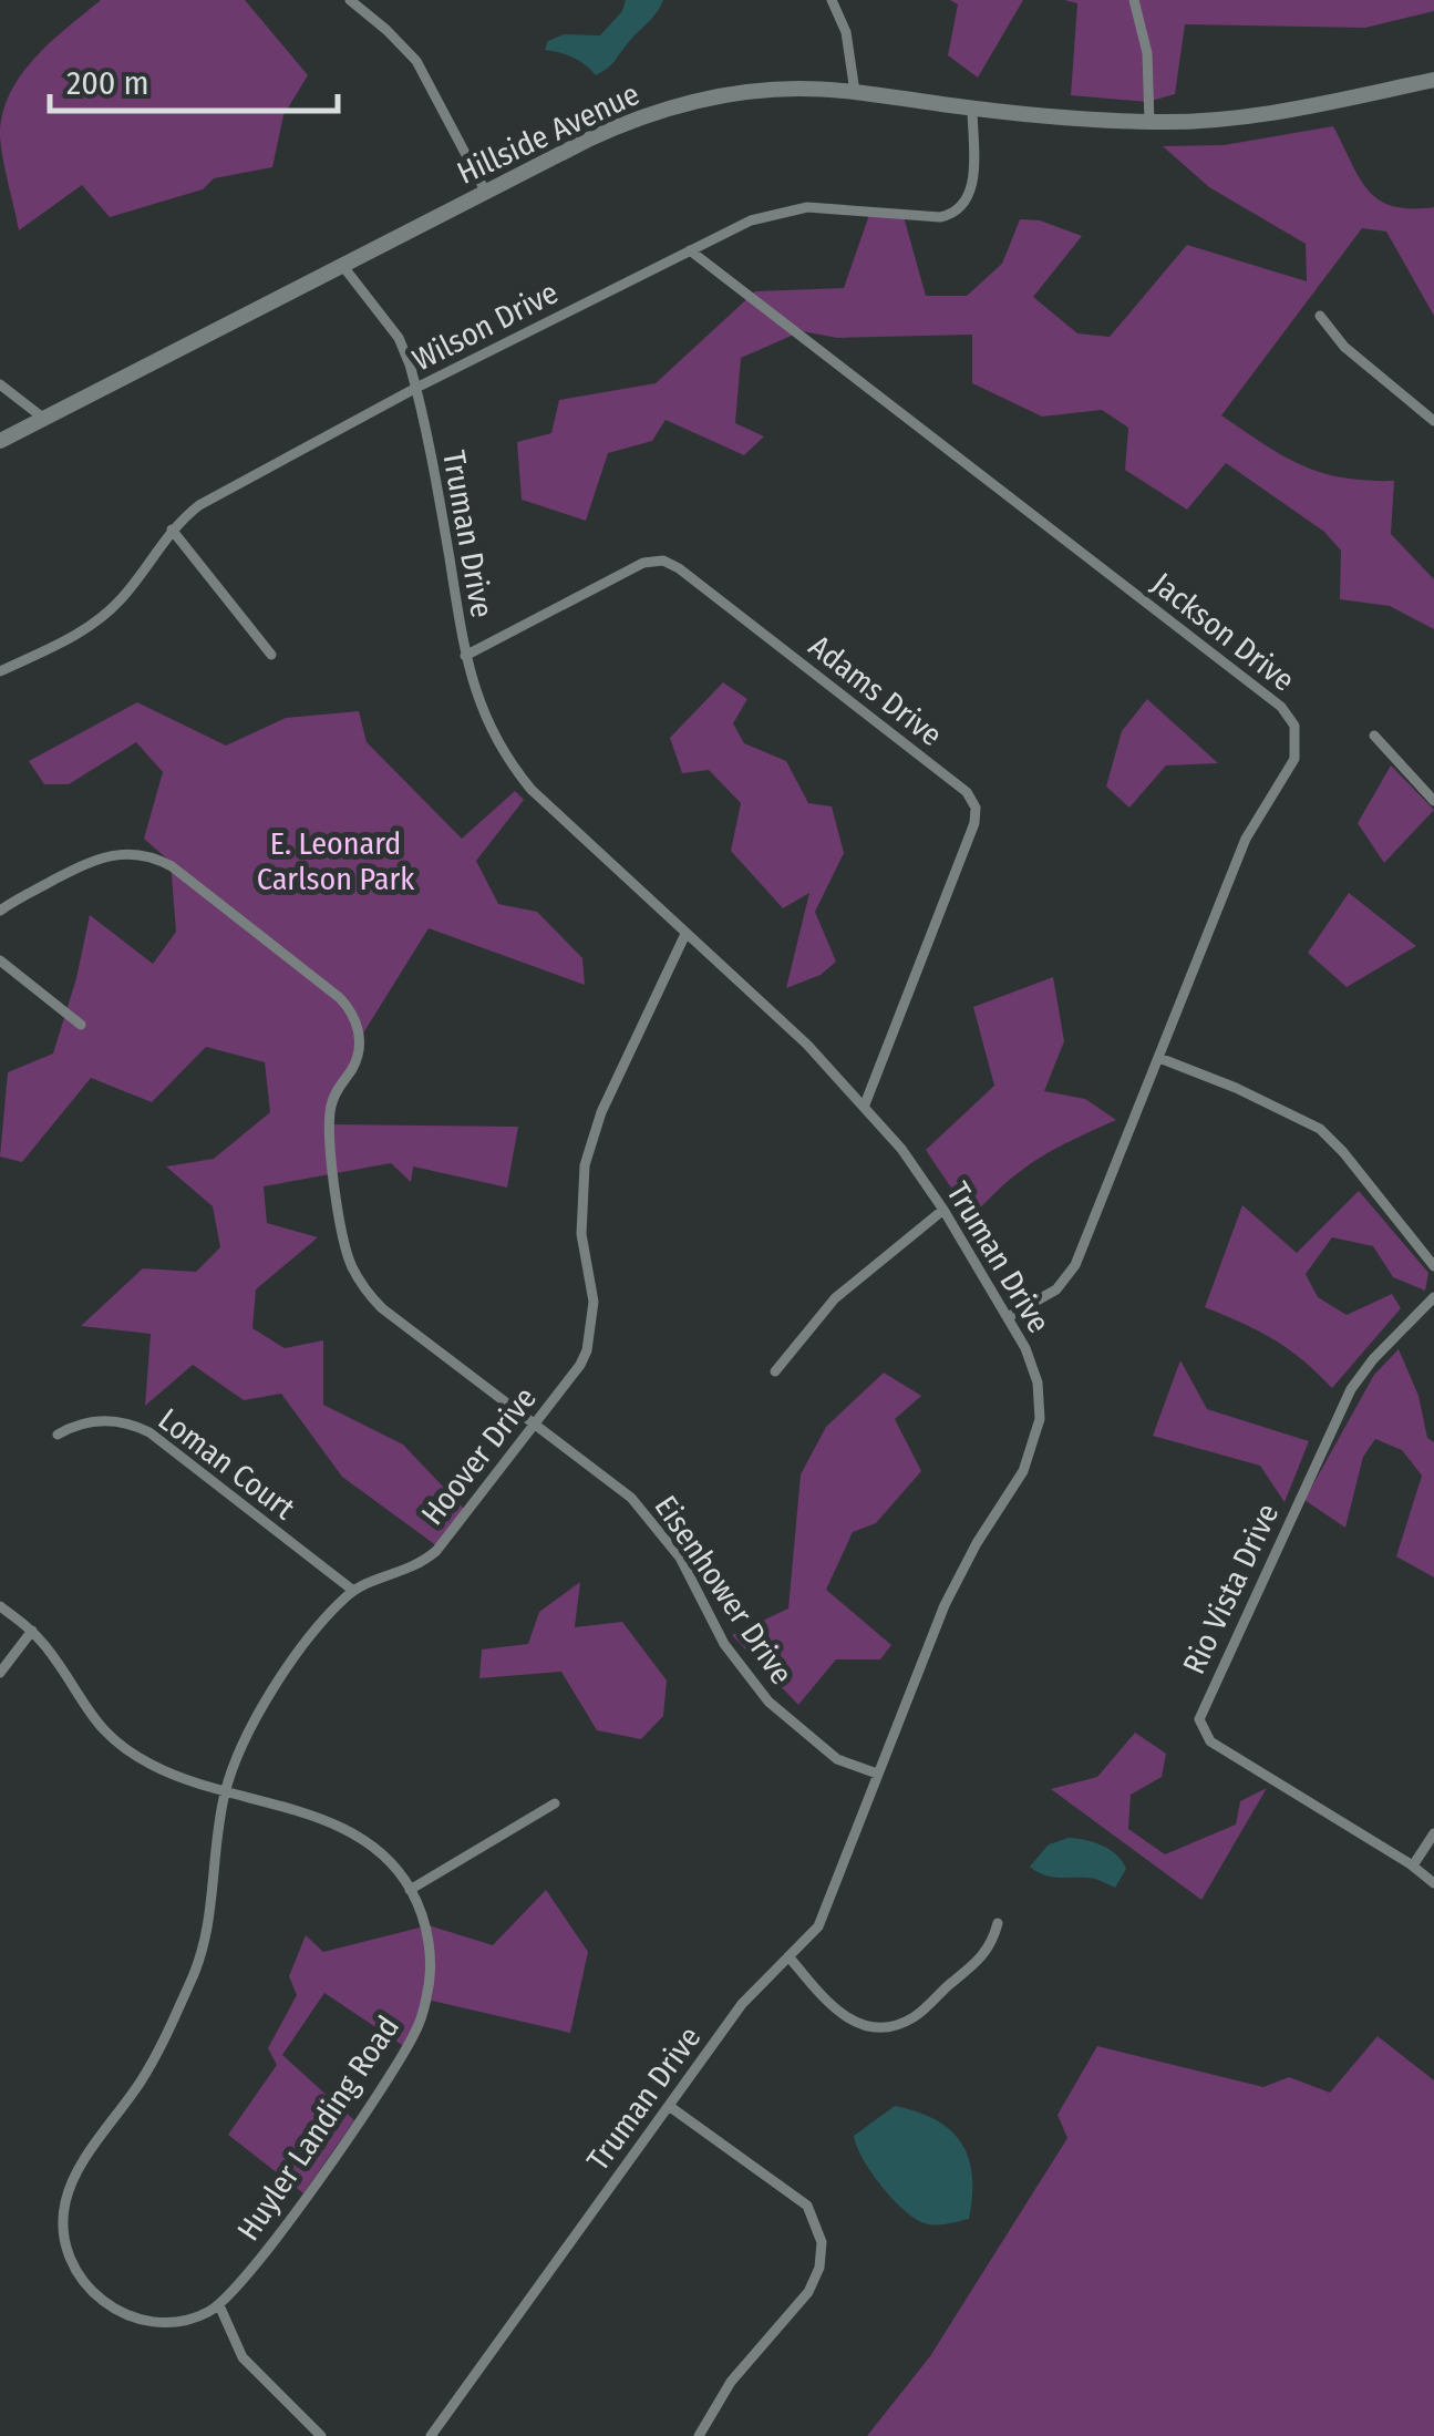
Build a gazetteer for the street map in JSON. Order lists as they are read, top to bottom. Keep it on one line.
{"streets":{"main road":["Hillside Avenue"],"street":["Wilson Drive","Truman Drive","Jackson Drive","Adams Drive","Hoover Drive","Loman Court","Rio Vista Drive","Eisenhower Drive","Huyler Landing Road"]},"crossings":[["Hillside Avenue","Wilson Drive"],["Hillside Avenue","Truman Drive"],["Wilson Drive","Truman Drive"],["Wilson Drive","Jackson Drive"],["Truman Drive","Jackson Drive"],["Truman Drive","Adams Drive"],["Truman Drive","Hoover Drive"],["Truman Drive","Eisenhower Drive"],["Hoover Drive","Loman Court"],["Hoover Drive","Eisenhower Drive"],["Hoover Drive","Huyler Landing Road"]],"parks":["E. Leonard Carlson Park"],"scale_bar":"200 m"}
